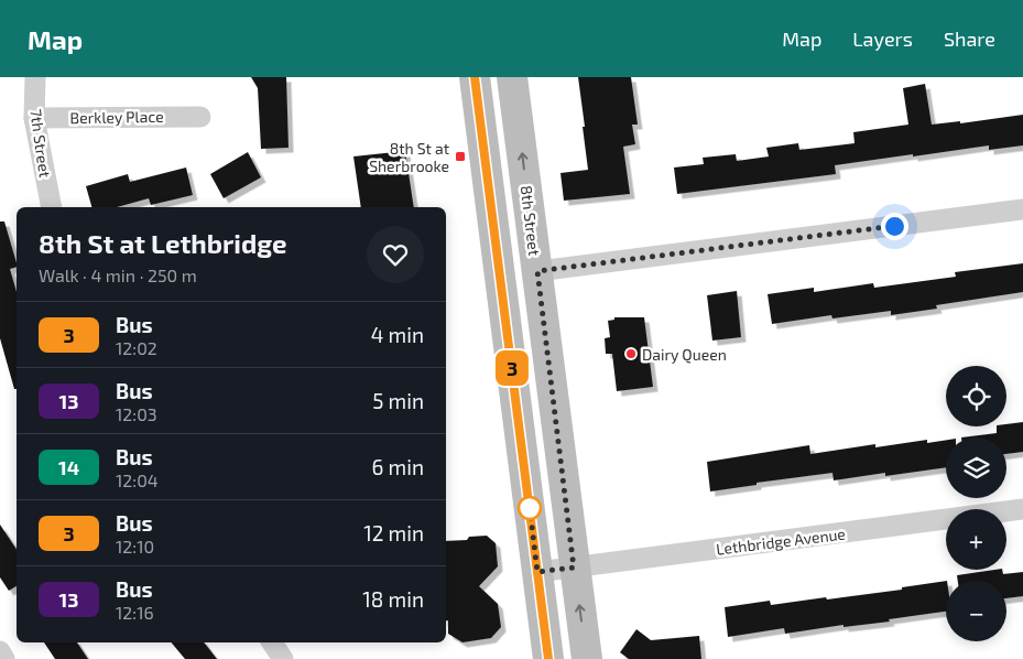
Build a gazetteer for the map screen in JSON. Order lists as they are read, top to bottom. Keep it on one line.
{"streets":{"main road":["8th Street"],"street":["Berkley Place","7th Street","Lethbridge Avenue"]},"crossings":[["Berkley Place","7th Street"],["8th Street","Lethbridge Avenue"]],"places":{"transit":["8th St at Sherbrooke"],"other":["Dairy Queen"]},"lines":["bus line 3"],"page":{"header":"Map","nav":["Map","Layers","Share"],"on_map":"3","heading":["8th St at Lethbridge","Walk · 4 min · 250 m"],"list":[{"mark":"3","name":"Bus","note":"12:02","value":"4 min"},{"mark":"13","name":"Bus","note":"12:03","value":"5 min"},{"mark":"14","name":"Bus","note":"12:04","value":"6 min"},{"mark":"3","name":"Bus","note":"12:10","value":"12 min"},{"mark":"13","name":"Bus","note":"12:16","value":"18 min"}],"map_buttons":["+","−"]}}
